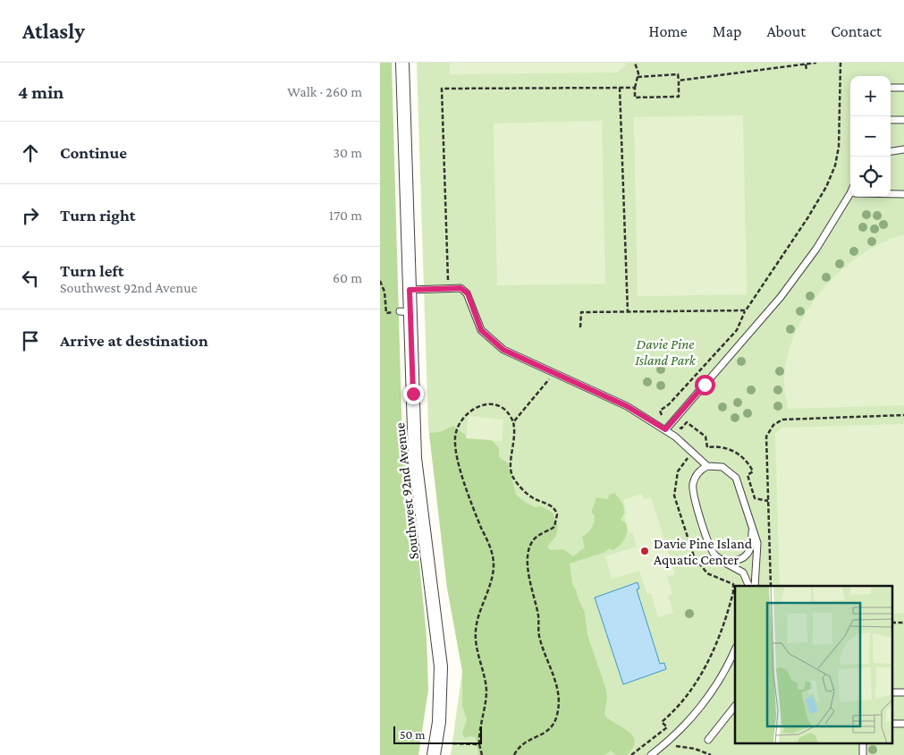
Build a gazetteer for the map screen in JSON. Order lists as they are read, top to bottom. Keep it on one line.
{"streets":{"street":["Southwest 92nd Avenue"]},"parks":["Davie Pine Island Park"],"places":["Davie Pine Island Aquatic Center"],"scale_bar":"50 m","page":{"header":"Atlasly","nav":["Home","Map","About","Contact"],"heading":["4 min","Walk · 260 m"],"map_buttons":["+","−"],"list":[["Continue","30 m"],["Turn right","170 m"],["Turn left","Southwest 92nd Avenue","60 m"],"Arrive at destination"],"scale":"50 m"}}
